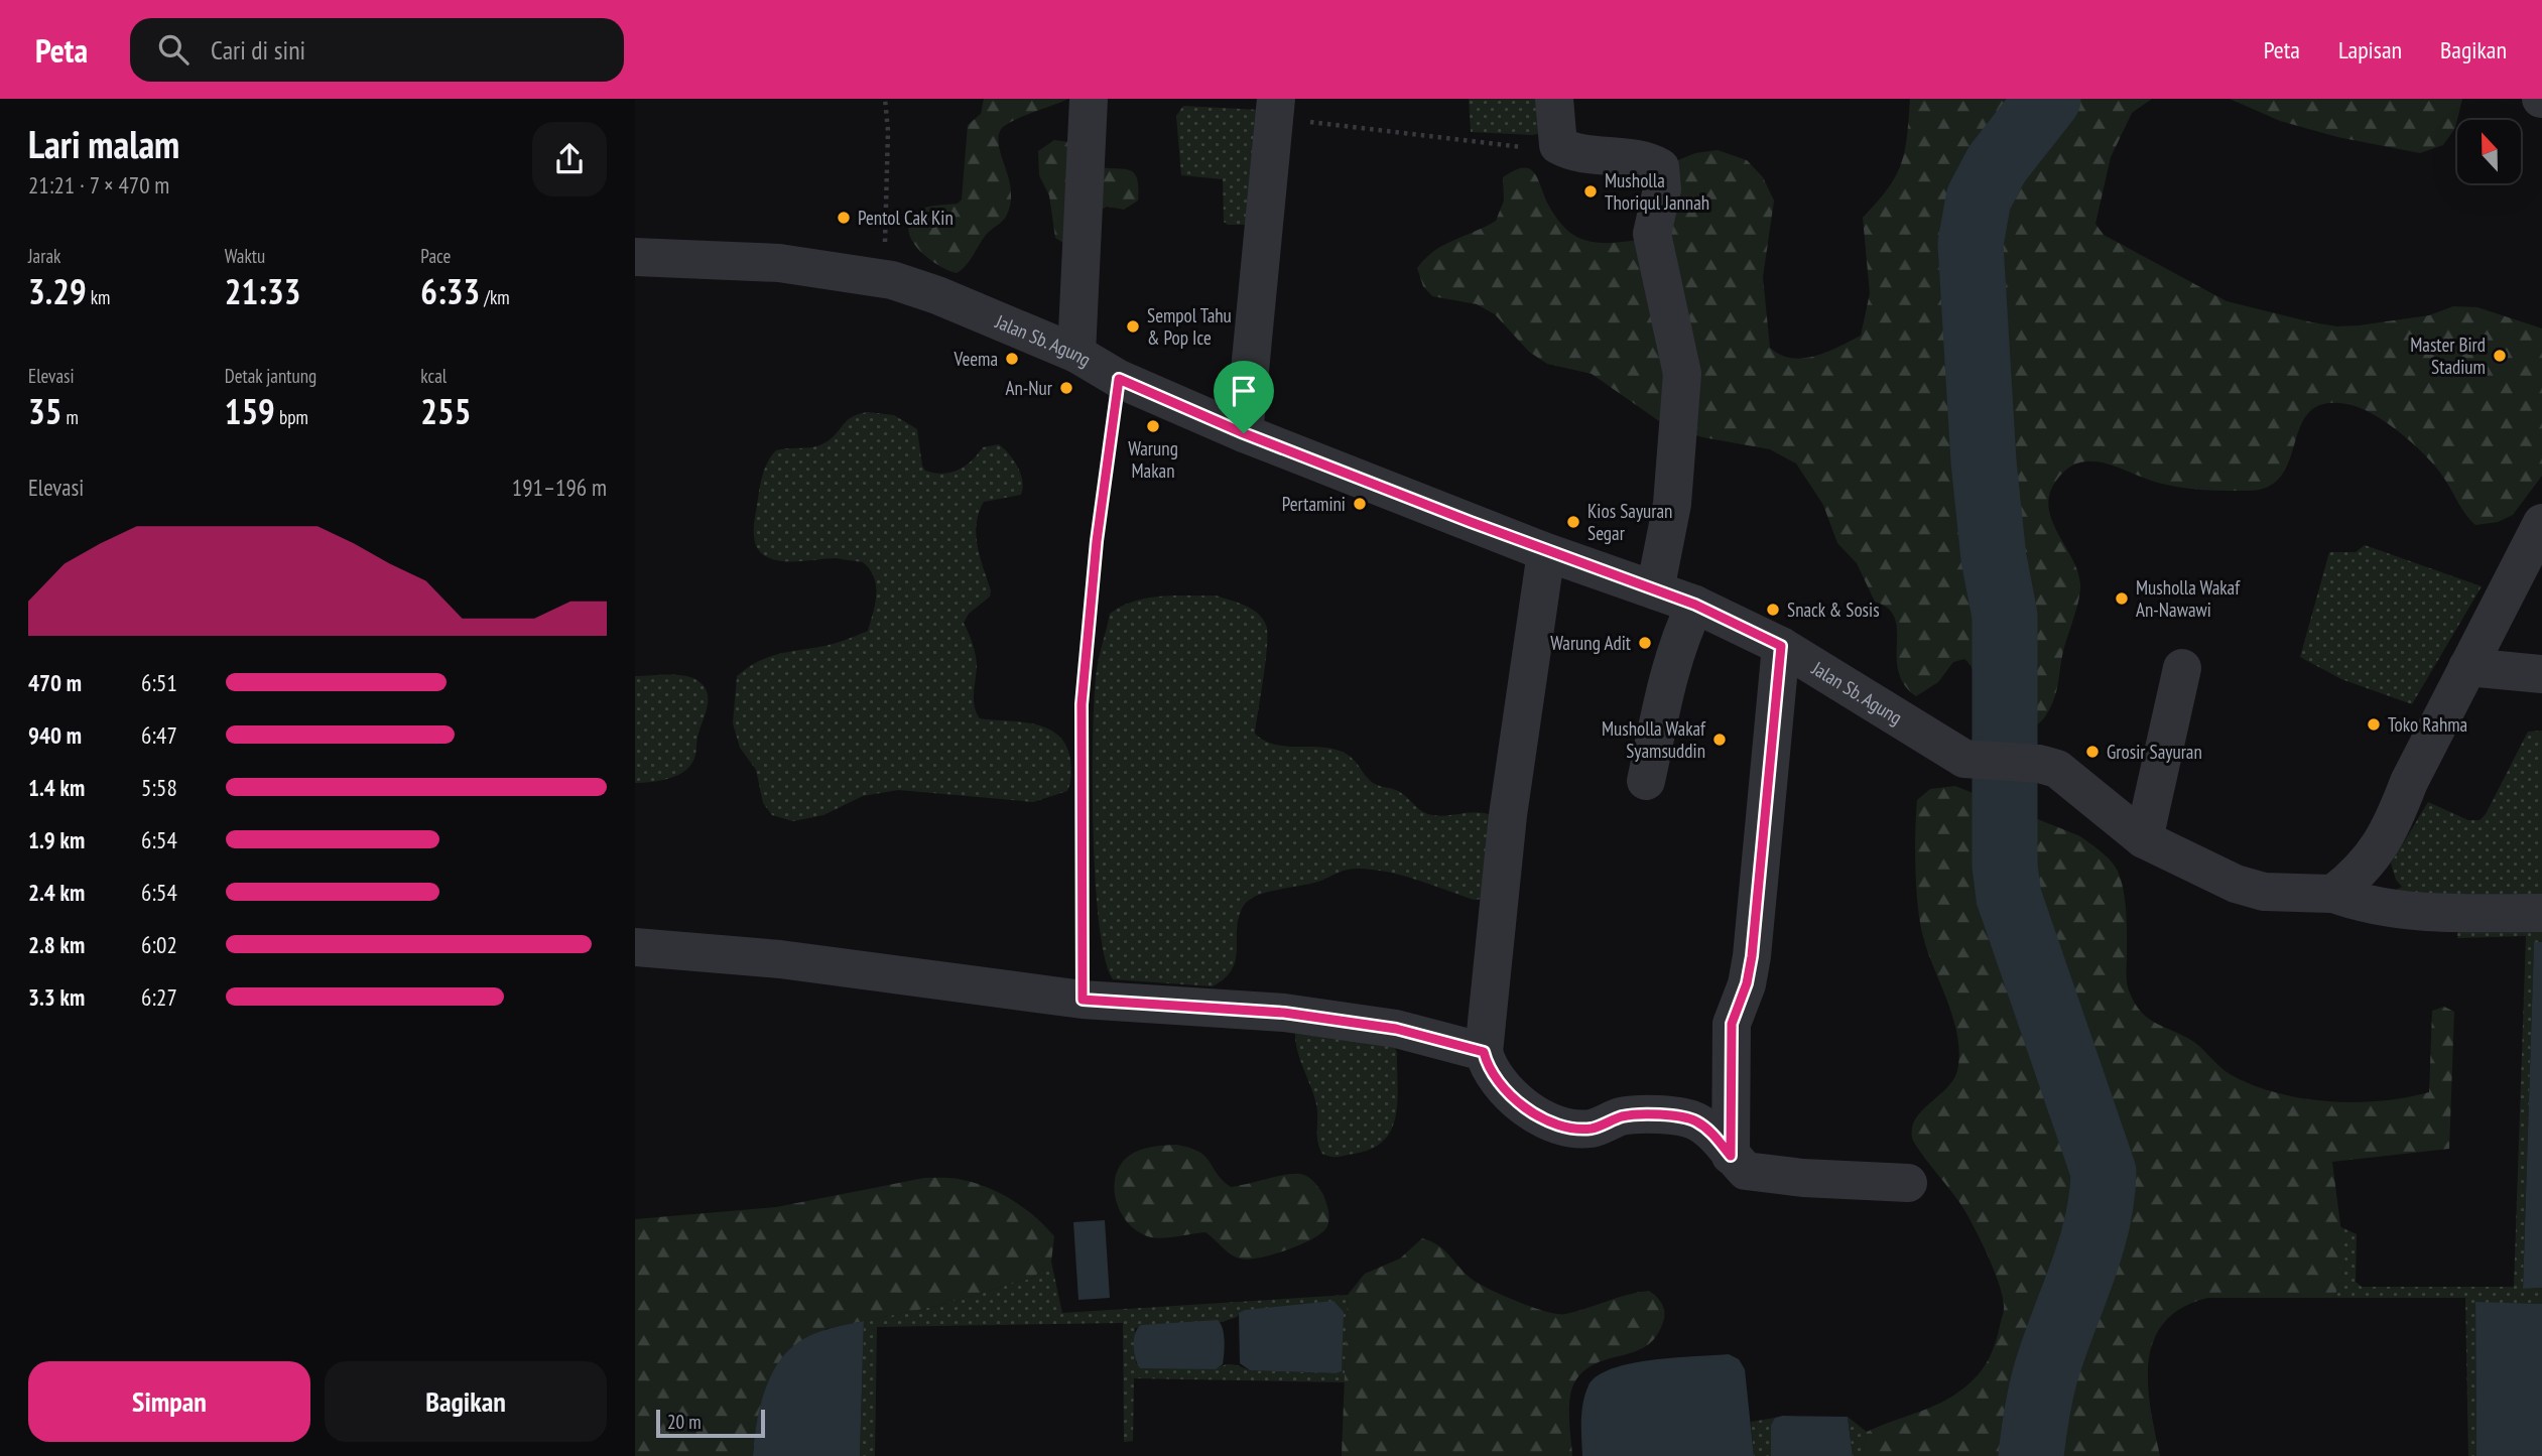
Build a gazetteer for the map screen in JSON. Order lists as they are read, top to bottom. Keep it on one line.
{"streets":{"street":["Jalan Sb. Agung"]},"places":["Musholla Thoriqul Jannah","Pentol Cak Kin","Sempol Tahu & Pop Ice","Master Bird Stadium","Veema","An-Nur","Warung Makan","Pertamini","Kios Sayuran Segar","Musholla Wakaf An-Nawawi","Snack & Sosis","Warung Adit","Toko Rahma","Musholla Wakaf Syamsuddin","Grosir Sayuran"],"scale_bar":"20 m","north":"top","page":{"header":"Peta","search":"Cari di sini","nav":["Peta","Lapisan","Bagikan"],"heading":["Lari malam","21:21 · 7 × 470 m"],"stats":[["Jarak","3.29 km"],["Waktu","21:33"],["Pace","6:33 /km"],["Elevasi","35 m"],["Detak jantung","159 bpm"],["kcal","255"]],"chart":["Elevasi","191–196 m"],"list":[{"name":"470 m","note":"6:51"},{"name":"940 m","note":"6:47"},{"name":"1.4 km","note":"5:58"},{"name":"1.9 km","note":"6:54"},{"name":"2.4 km","note":"6:54"},{"name":"2.8 km","note":"6:02"},{"name":"3.3 km","note":"6:27"}],"buttons":["Simpan","Bagikan"],"scale":"20 m"}}
